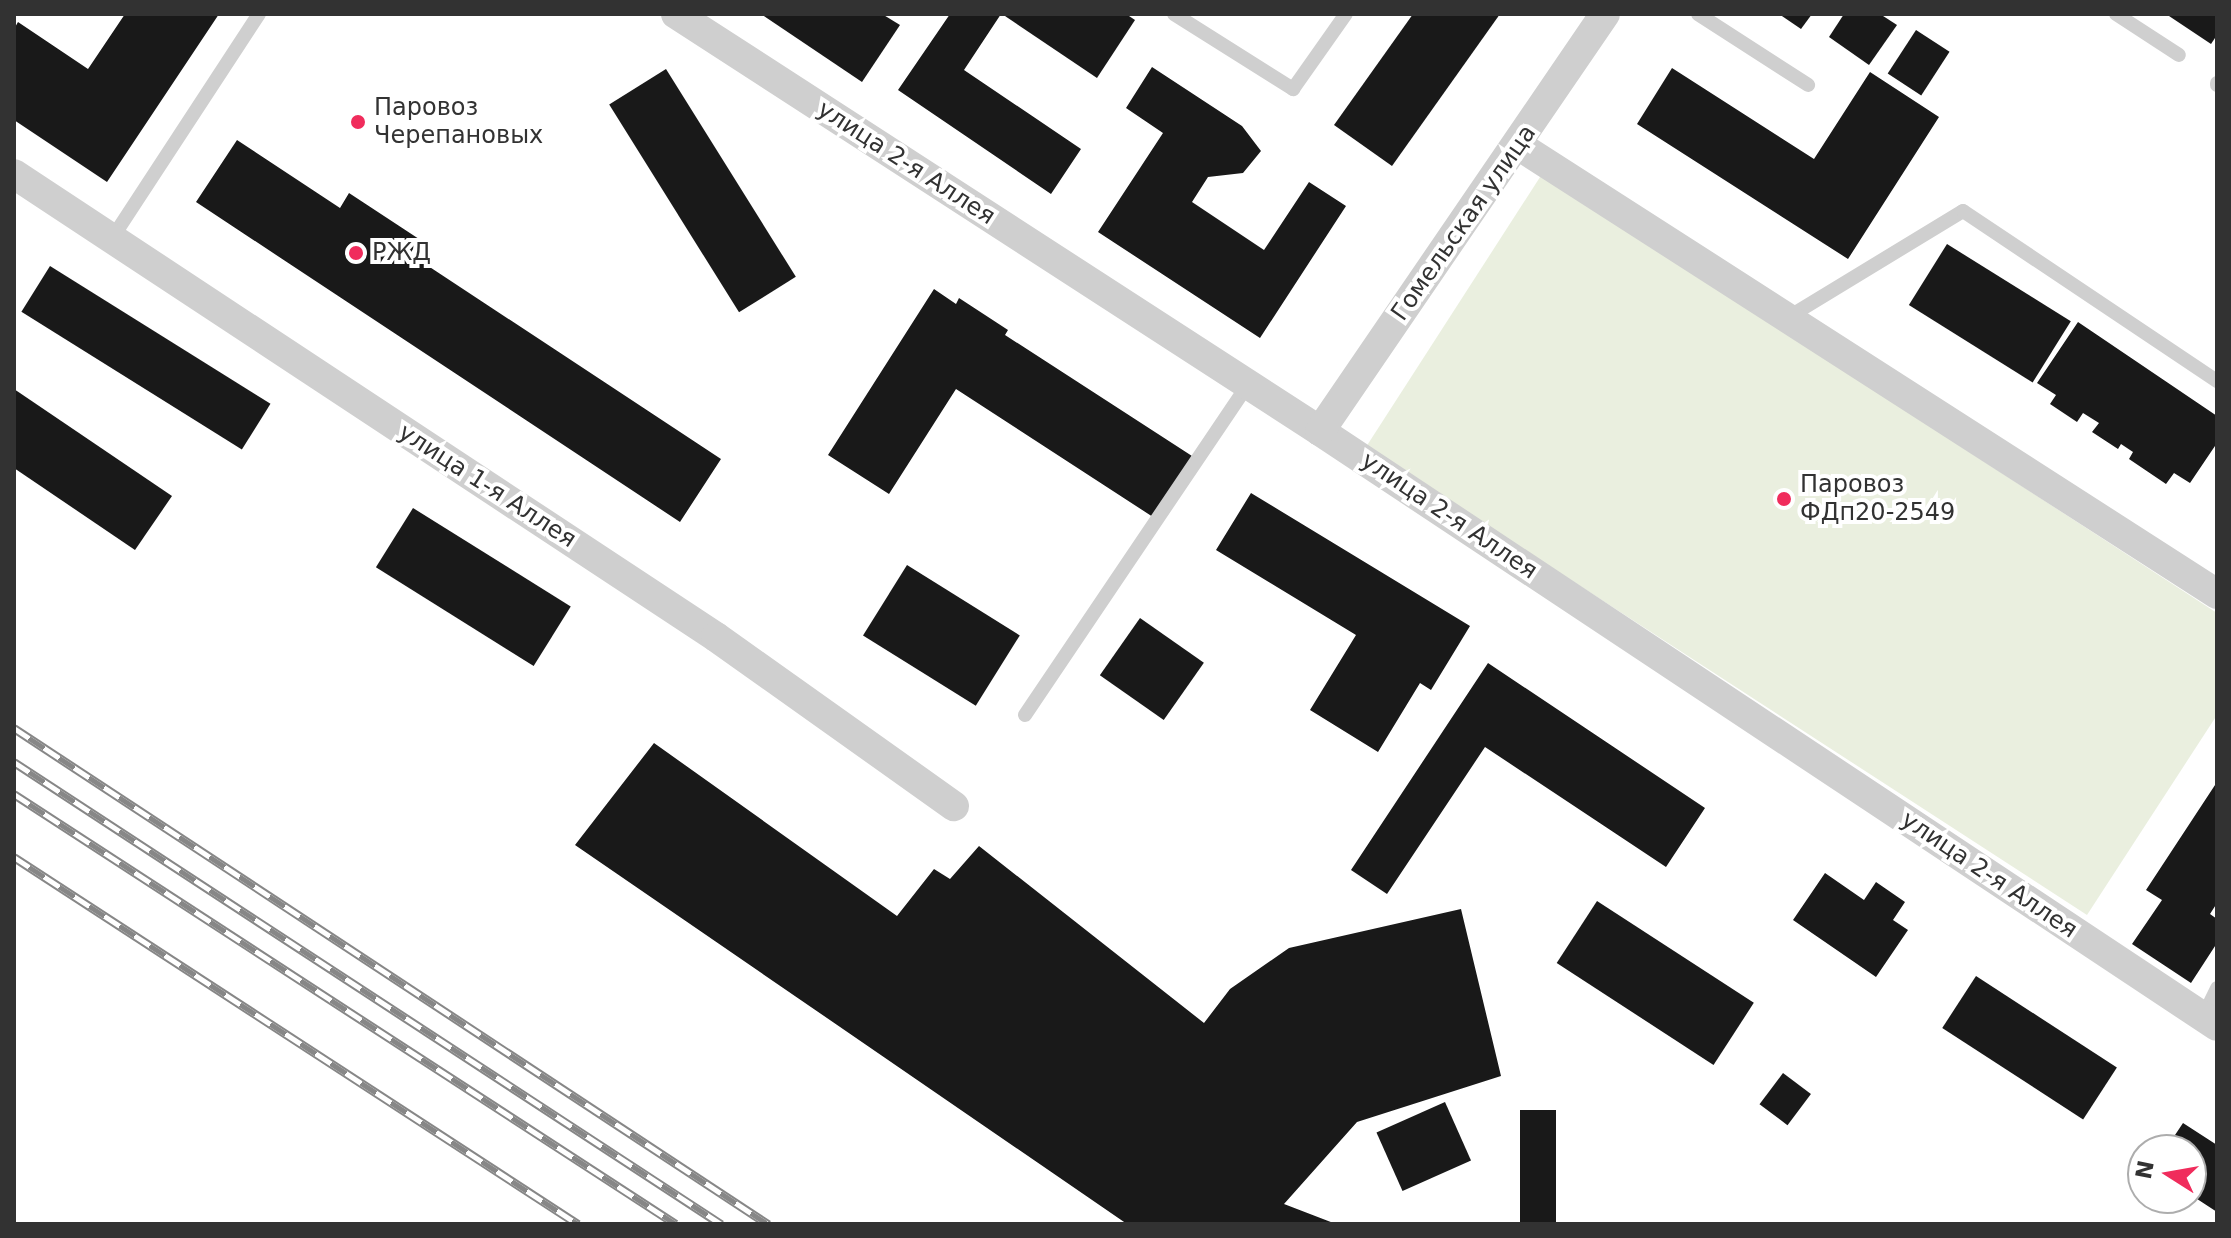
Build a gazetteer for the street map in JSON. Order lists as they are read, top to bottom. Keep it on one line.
{"streets":{"street":["улица 2-я Аллея","Гомельская улица","улица 1-я Аллея"]},"crossings":[["улица 2-я Аллея","Гомельская улица"]],"places":["Паровоз Черепановых","РЖД","Паровоз ФДп20-2549"],"north":"left"}
